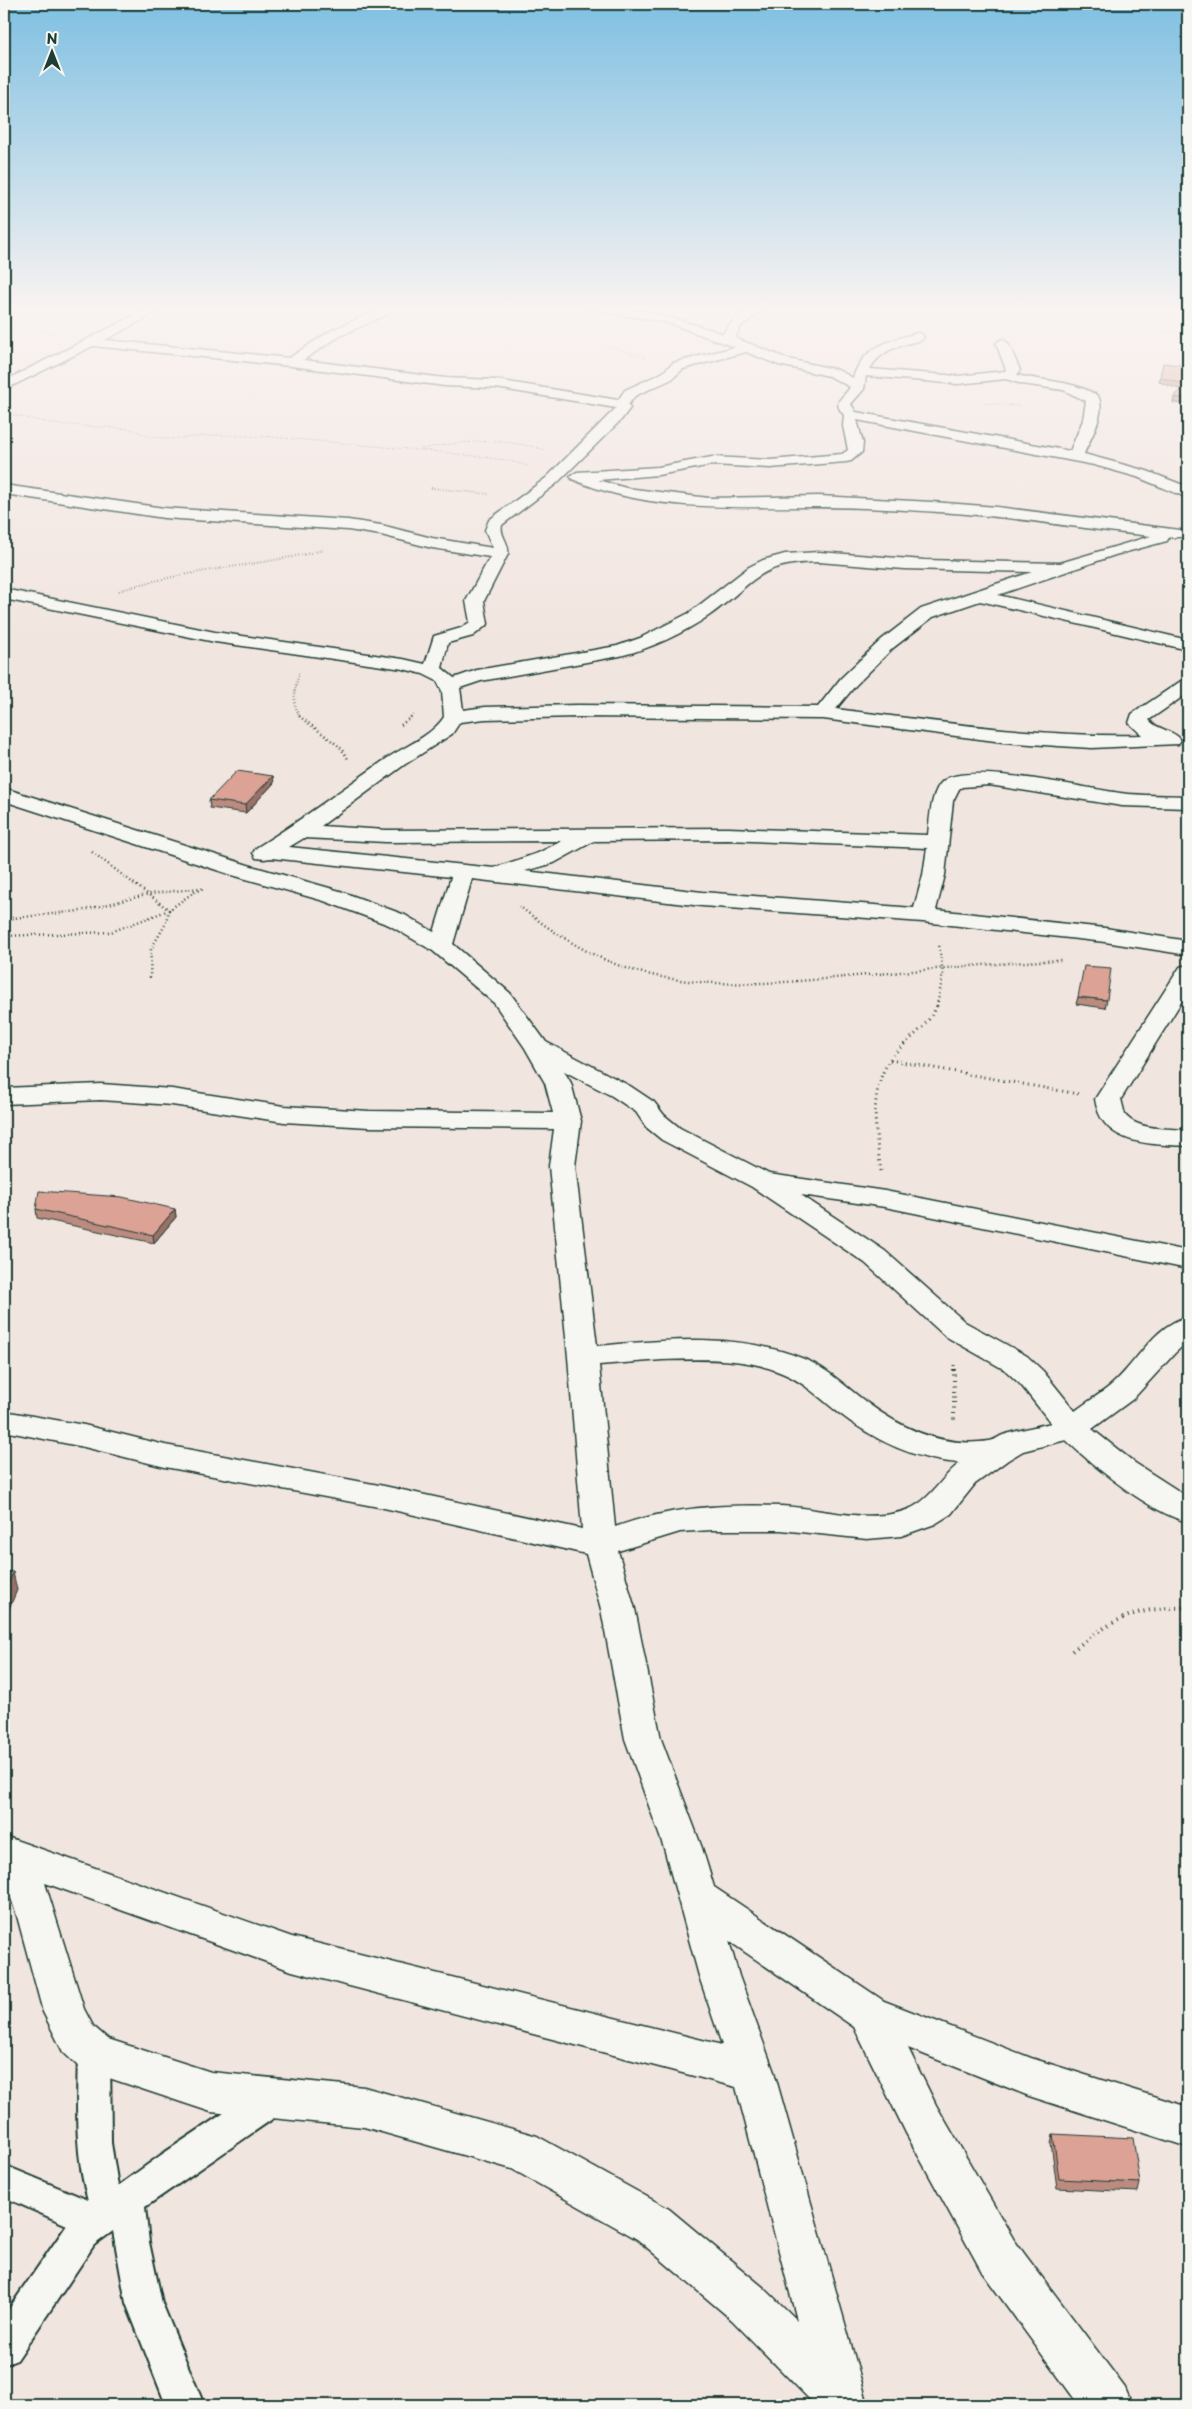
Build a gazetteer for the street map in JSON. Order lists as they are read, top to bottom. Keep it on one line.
{"north":"top"}
